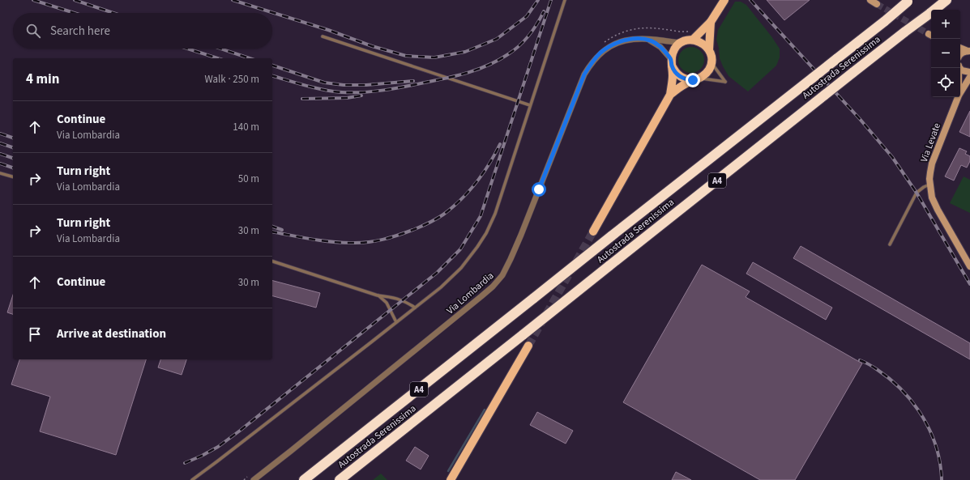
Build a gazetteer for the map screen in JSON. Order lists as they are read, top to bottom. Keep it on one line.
{"streets":{"highway":["Autostrada Serenissima","A4"],"street":["Via Levate","Via Lombardia"]},"page":{"map_buttons":["+","−"],"search":"Search here","heading":["4 min","Walk · 250 m"],"list":[["Continue","Via Lombardia","140 m"],["Turn right","Via Lombardia","50 m"],["Turn right","Via Lombardia","30 m"],["Continue","30 m"],"Arrive at destination"]}}
